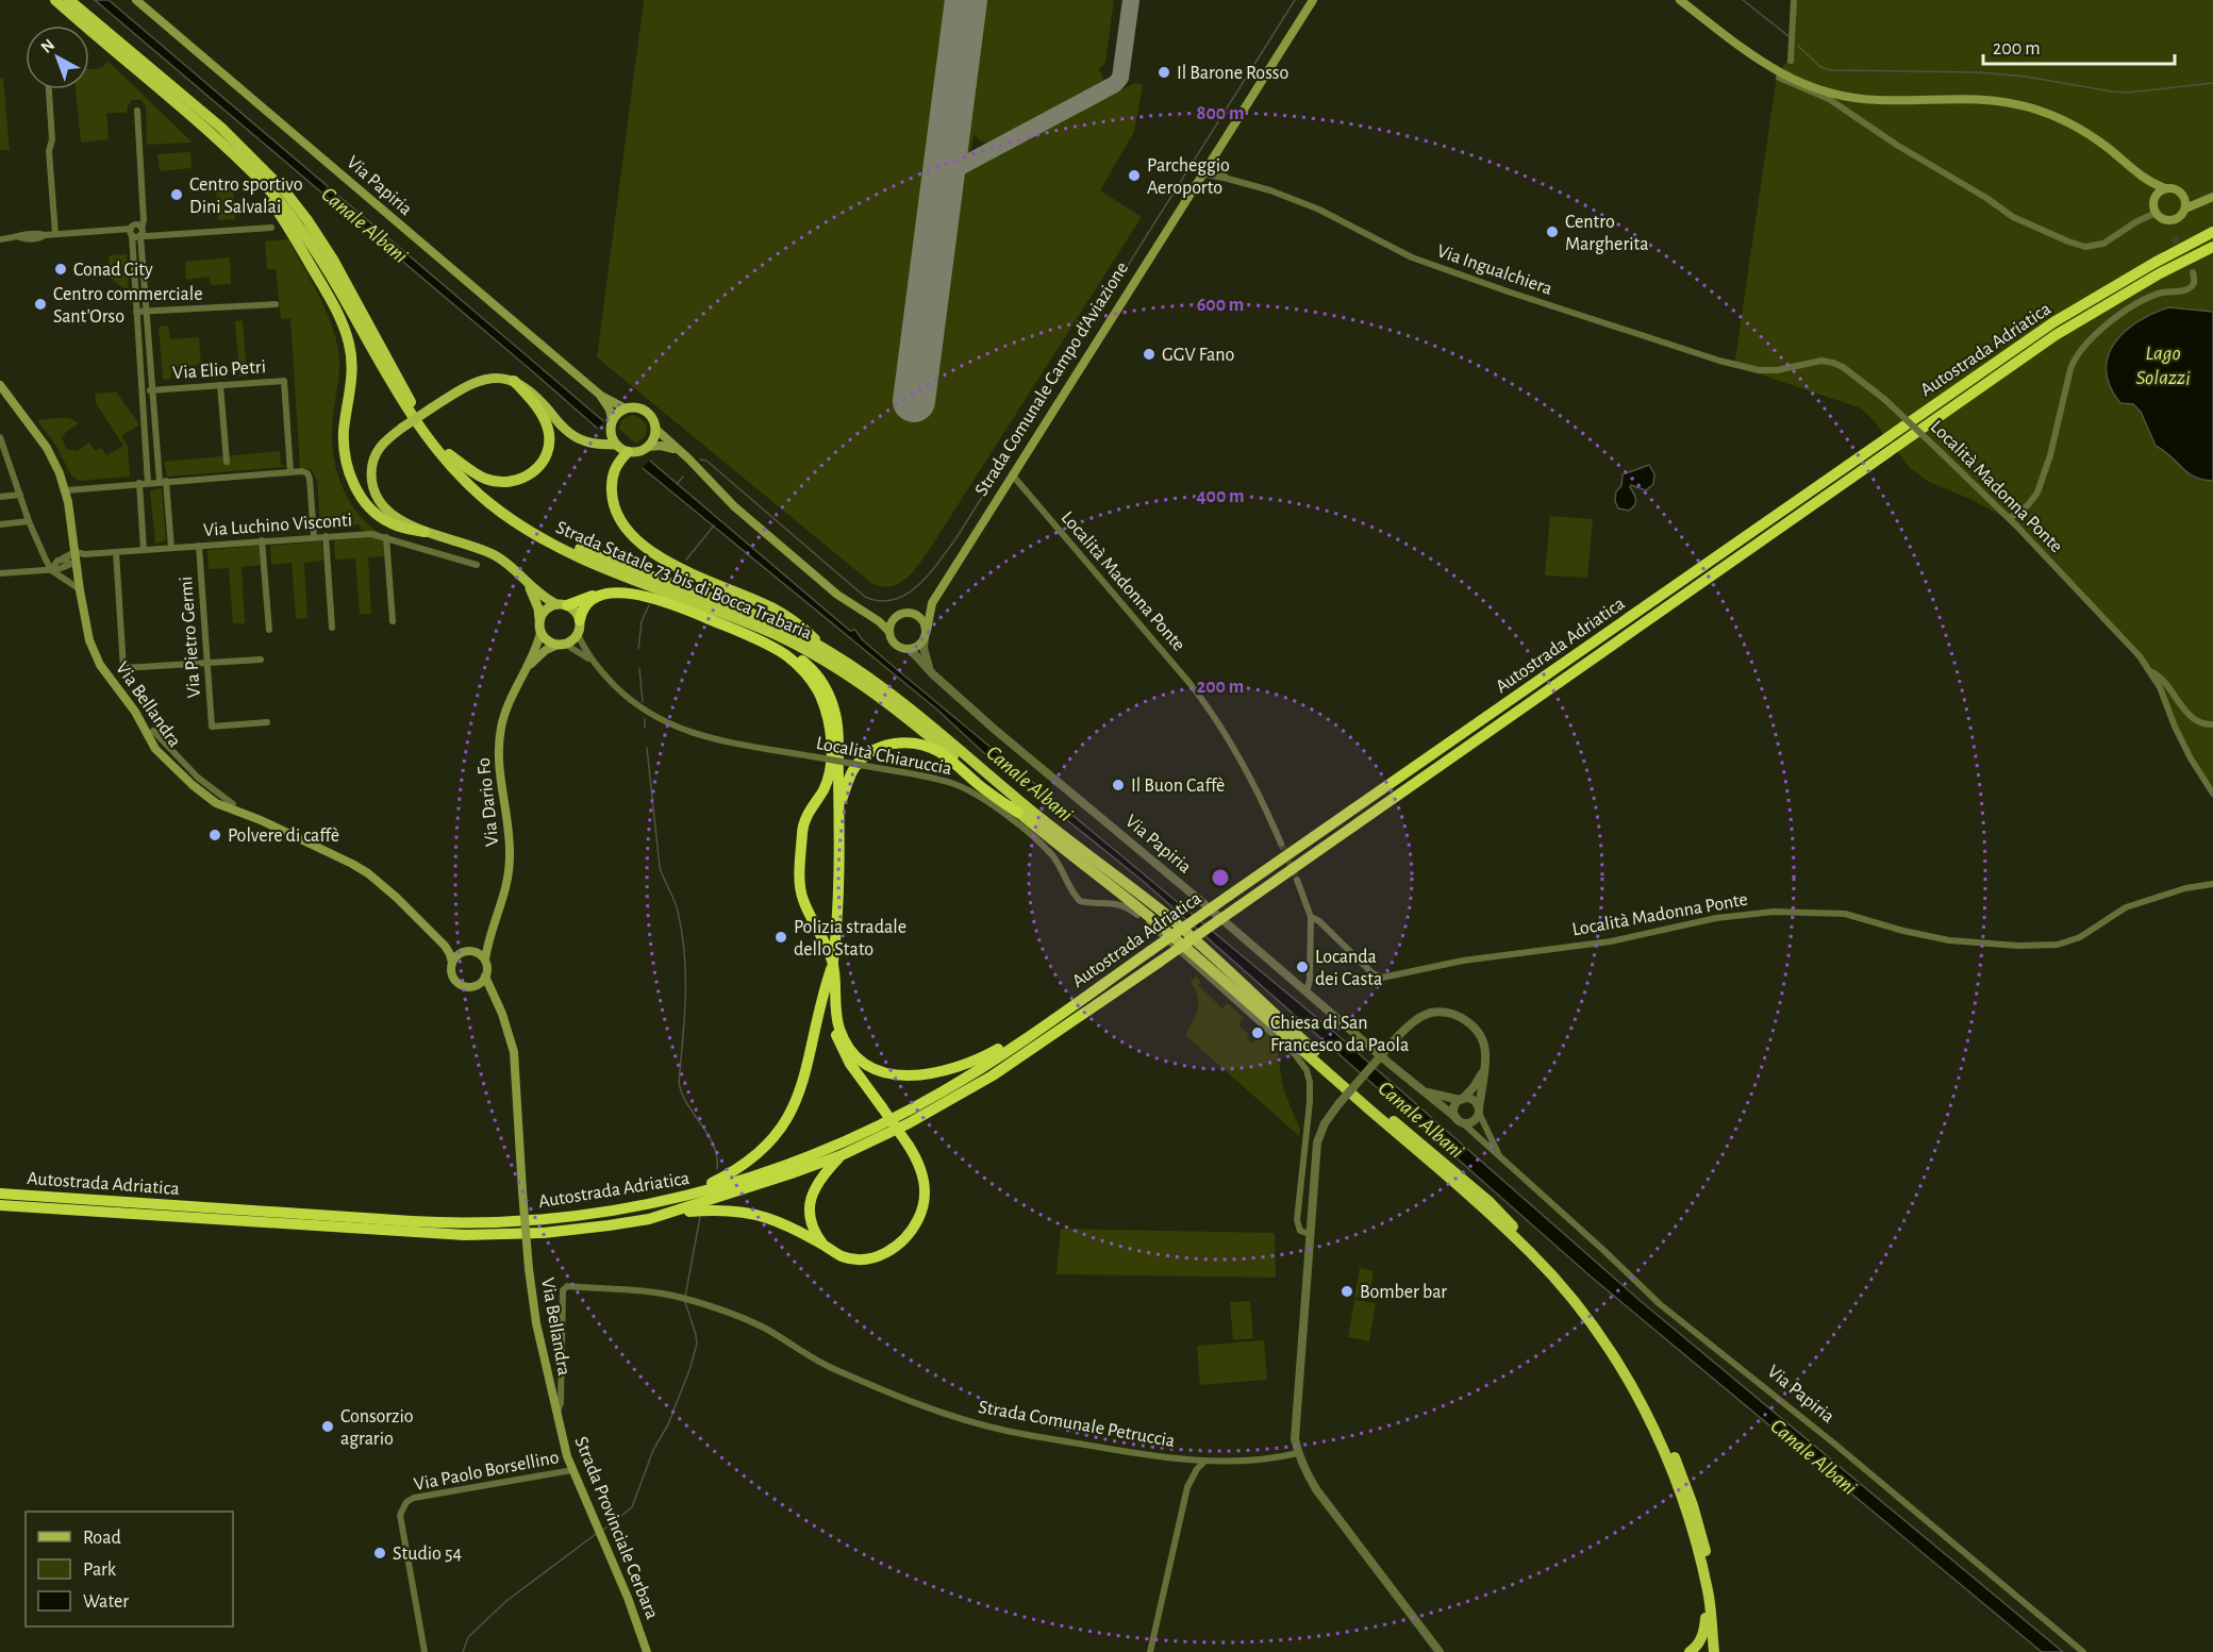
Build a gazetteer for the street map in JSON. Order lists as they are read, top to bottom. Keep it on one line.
{"streets":{"highway":["Autostrada Adriatica","Strada Statale 73 bis di Bocca Trabaria"],"main road":["Via Papiria","Strada Comunale Campo d'Aviazione","Via Bellandra","Via Dario Fo","Strada Provinciale Cerbara"],"street":["Via Ingualchiera","Via Elio Petri","Località Madonna Ponte","Via Luchino Visconti","Via Pietro Germi","Località Chiaruccia","Strada Comunale Petruccia","Via Paolo Borsellino"]},"crossings":[["Via Papiria","Strada Comunale Campo d'Aviazione"],["Via Ingualchiera","Strada Comunale Campo d'Aviazione"],["Via Ingualchiera","Località Madonna Ponte"],["Strada Comunale Campo d'Aviazione","Località Madonna Ponte"],["Via Luchino Visconti","Via Pietro Germi"],["Via Luchino Visconti","Via Bellandra"],["Via Bellandra","Via Dario Fo"],["Via Bellandra","Strada Comunale Petruccia"],["Via Bellandra","Strada Provinciale Cerbara"],["Via Paolo Borsellino","Strada Provinciale Cerbara"]],"water":["Canale Albani","Lago Solazzi"],"places":["Il Barone Rosso","Parcheggio Aeroporto","Centro sportivo Dini Salvalai","Centro Margherita","Conad City","Centro commerciale Sant'Orso","GGV Fano","Il Buon Caffè","Polvere di caffè","Polizia stradale dello Stato","Locanda dei Casta","Chiesa di San Francesco da Paola","Bomber bar","Consorzio agrario","Studio 54"],"legend":["Road","Park","Water"],"scale_bar":"200 m","north":"top left","rings":["800 m","600 m","400 m","200 m"]}
